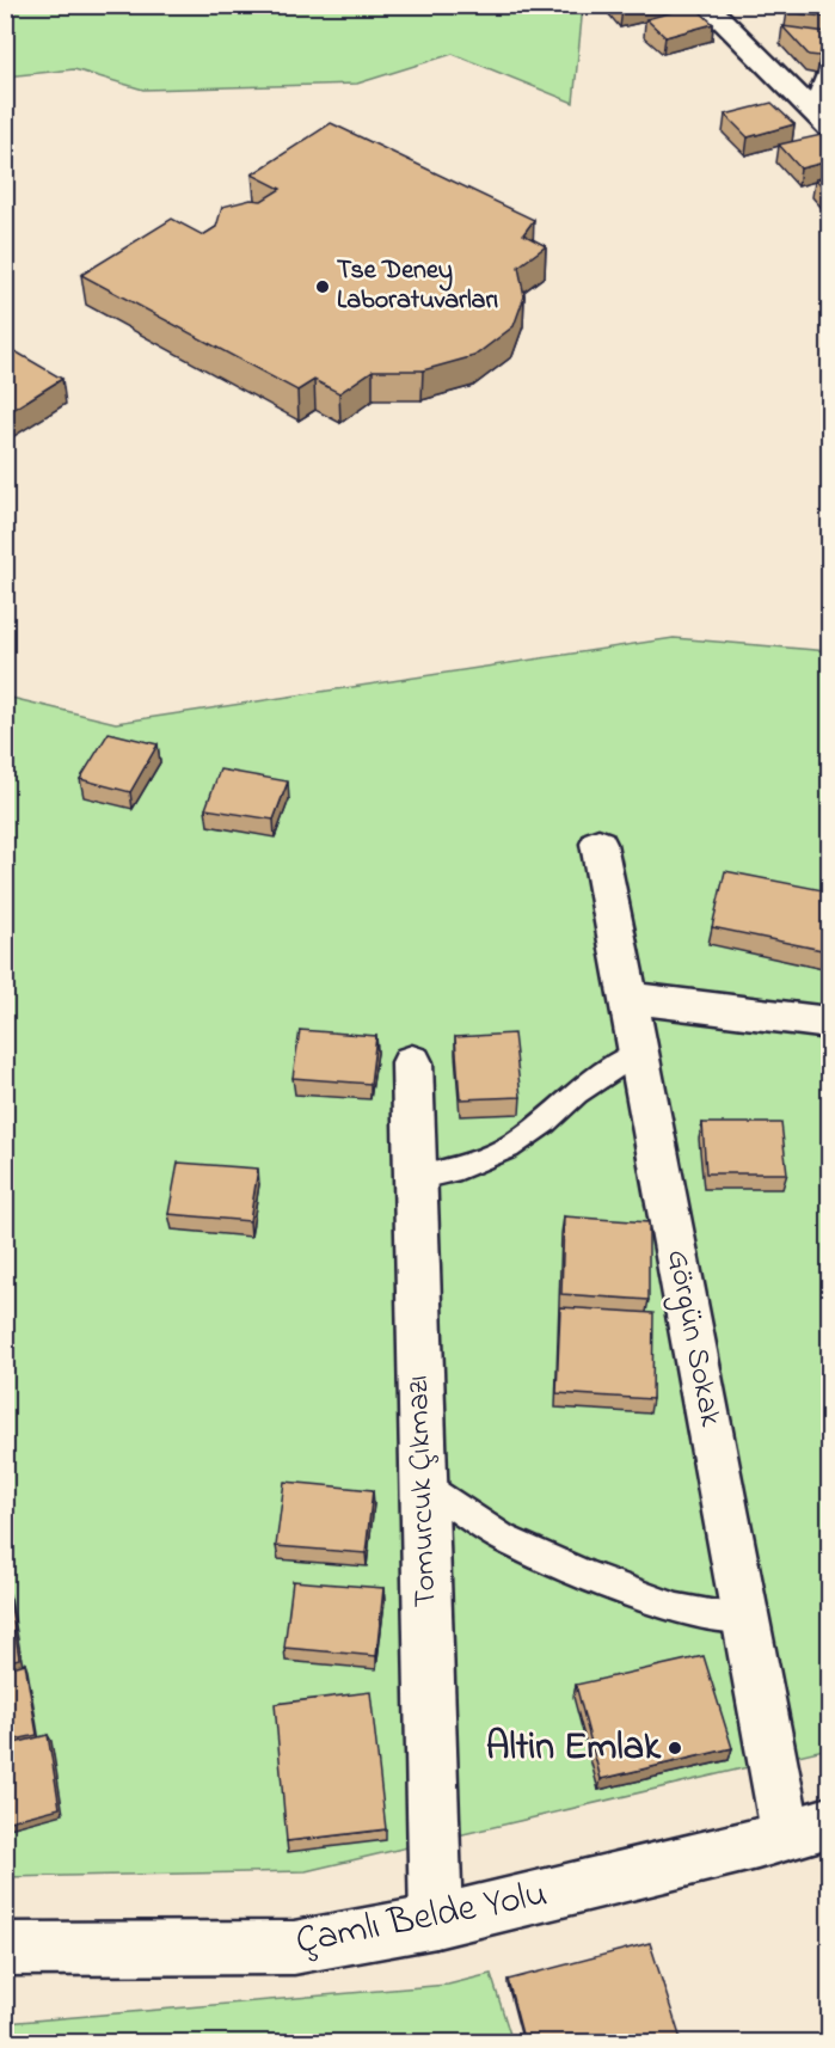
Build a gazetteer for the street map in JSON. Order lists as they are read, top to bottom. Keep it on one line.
{"streets":{"street":["Görgün Sokak","Tomurcuk Çıkmazı","Çamlı Belde Yolu"]},"crossings":[["Görgün Sokak","Çamlı Belde Yolu"],["Tomurcuk Çıkmazı","Çamlı Belde Yolu"]],"places":["Tse Deney Laboratuvarları","Altin Emlak"]}
